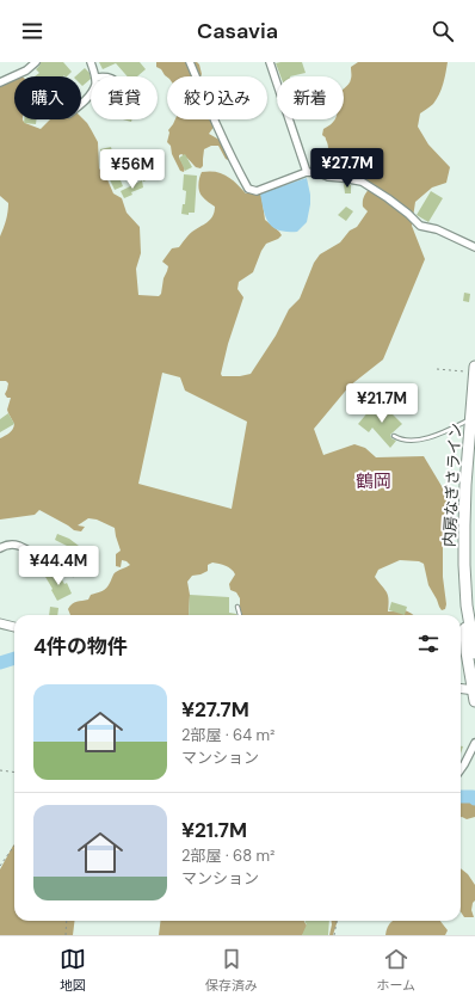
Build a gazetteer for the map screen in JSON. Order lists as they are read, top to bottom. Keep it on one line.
{"streets":{"highway":["内房なぎさライン"]},"districts":["鶴岡"],"page":{"header":"Casavia","chip":["購入","賃貸","絞り込み","新着"],"price":["¥27.7M","¥56M","¥21.7M","¥44.4M"],"heading":"4件の物件","list":[{"name":"¥27.7M","note":"2部屋 · 64 m² · マンション"},{"name":"¥21.7M","note":"2部屋 · 68 m² · マンション"}],"tabs":["地図","保存済み","ホーム"]}}
